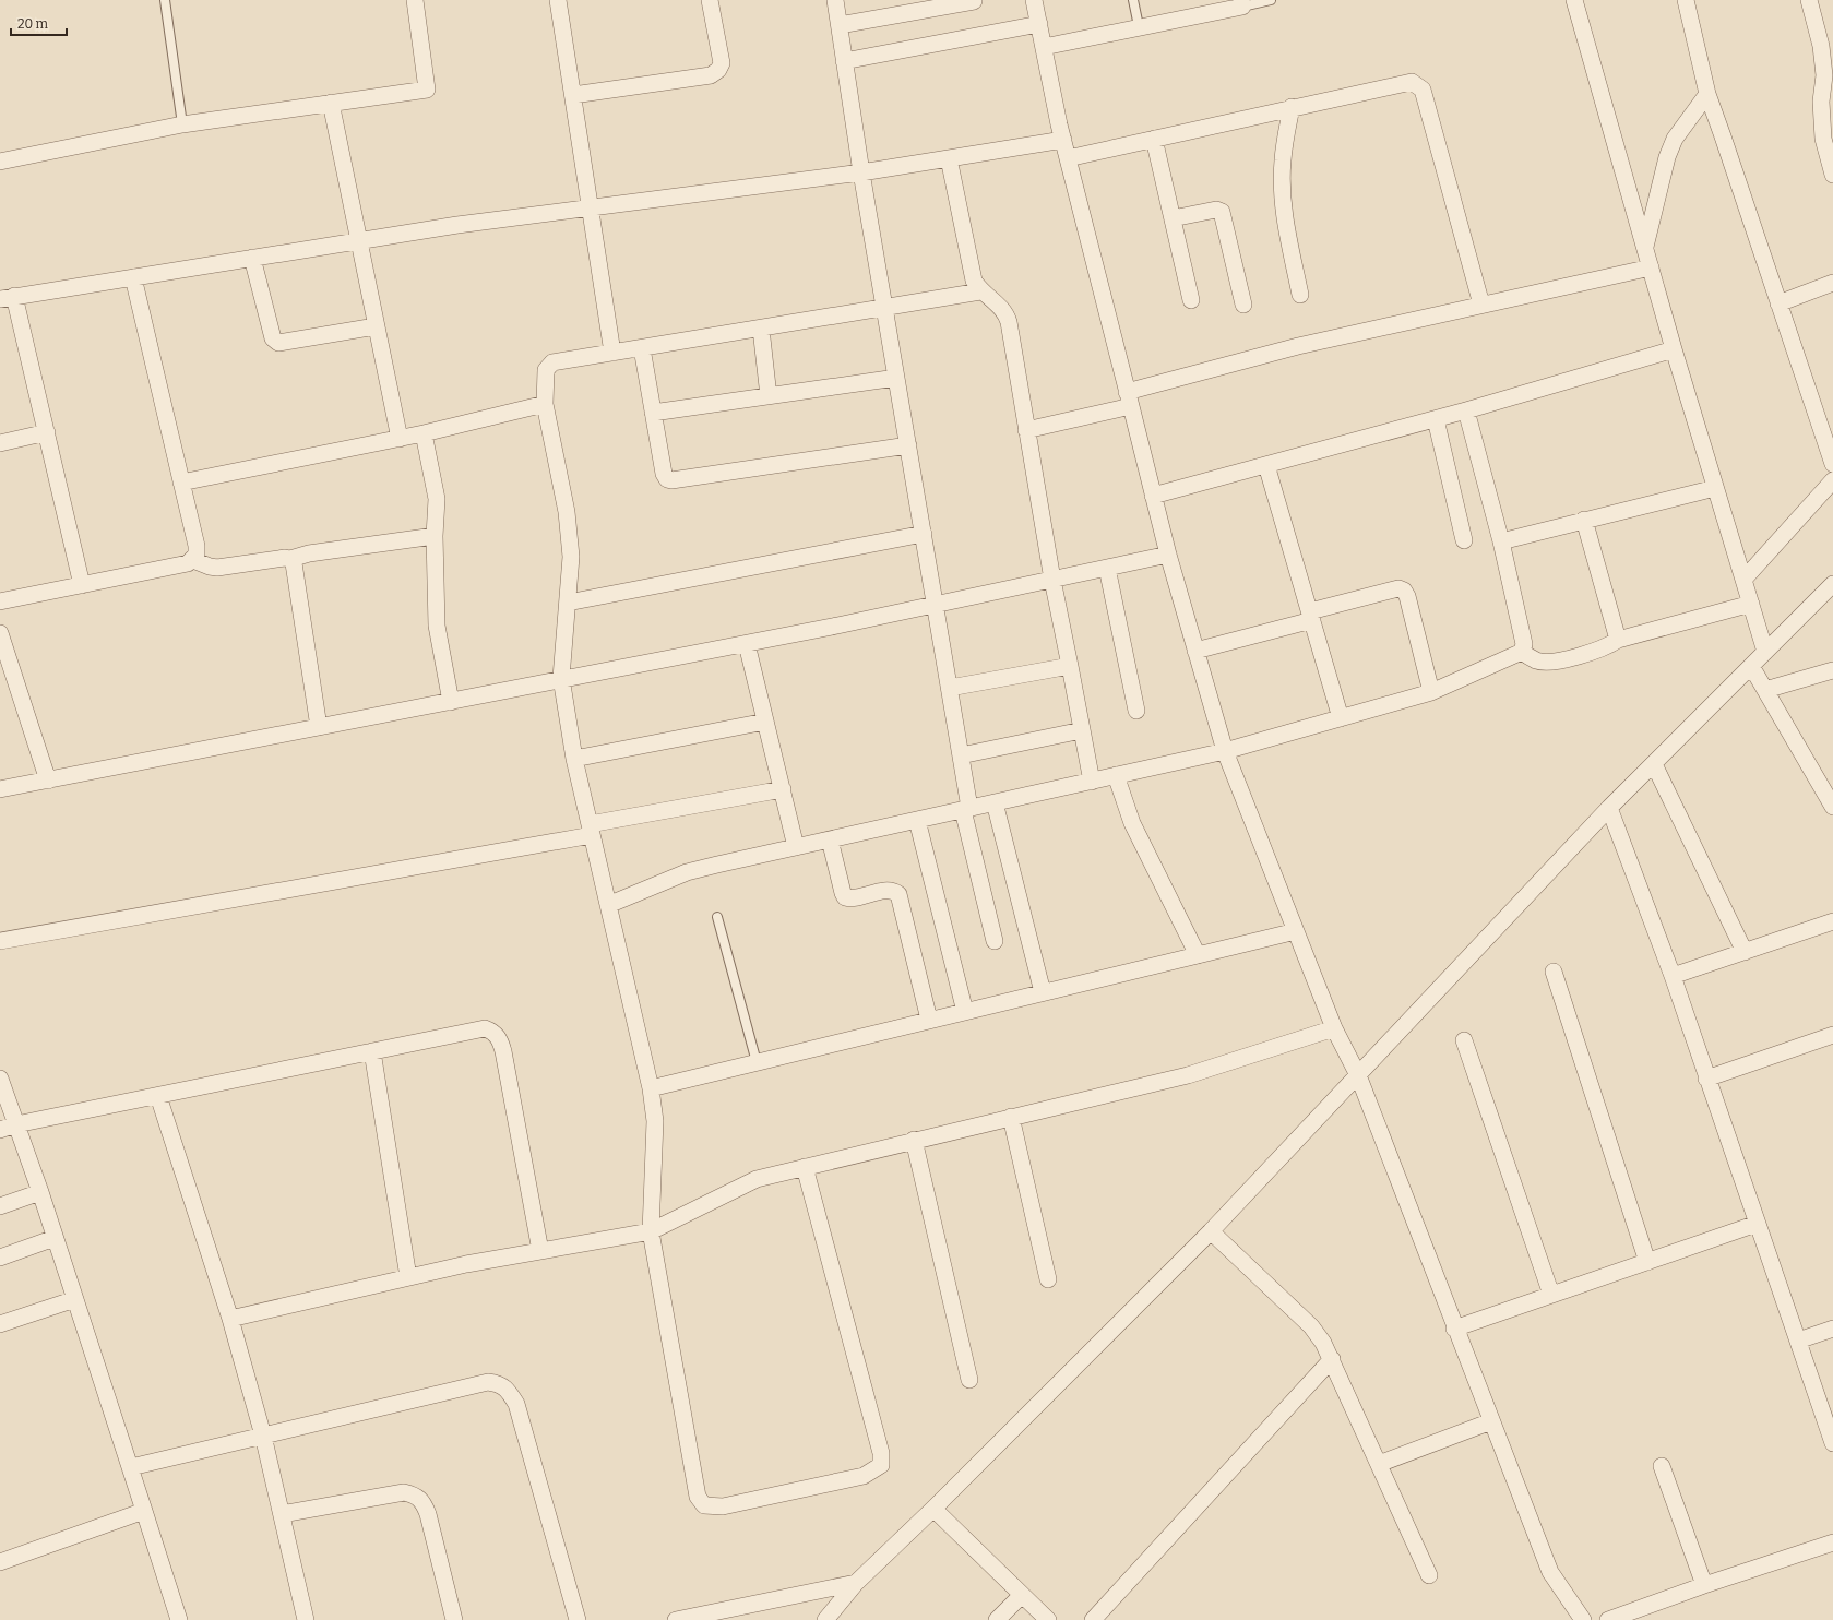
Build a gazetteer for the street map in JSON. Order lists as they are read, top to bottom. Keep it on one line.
{"scale_bar":"20 m"}
